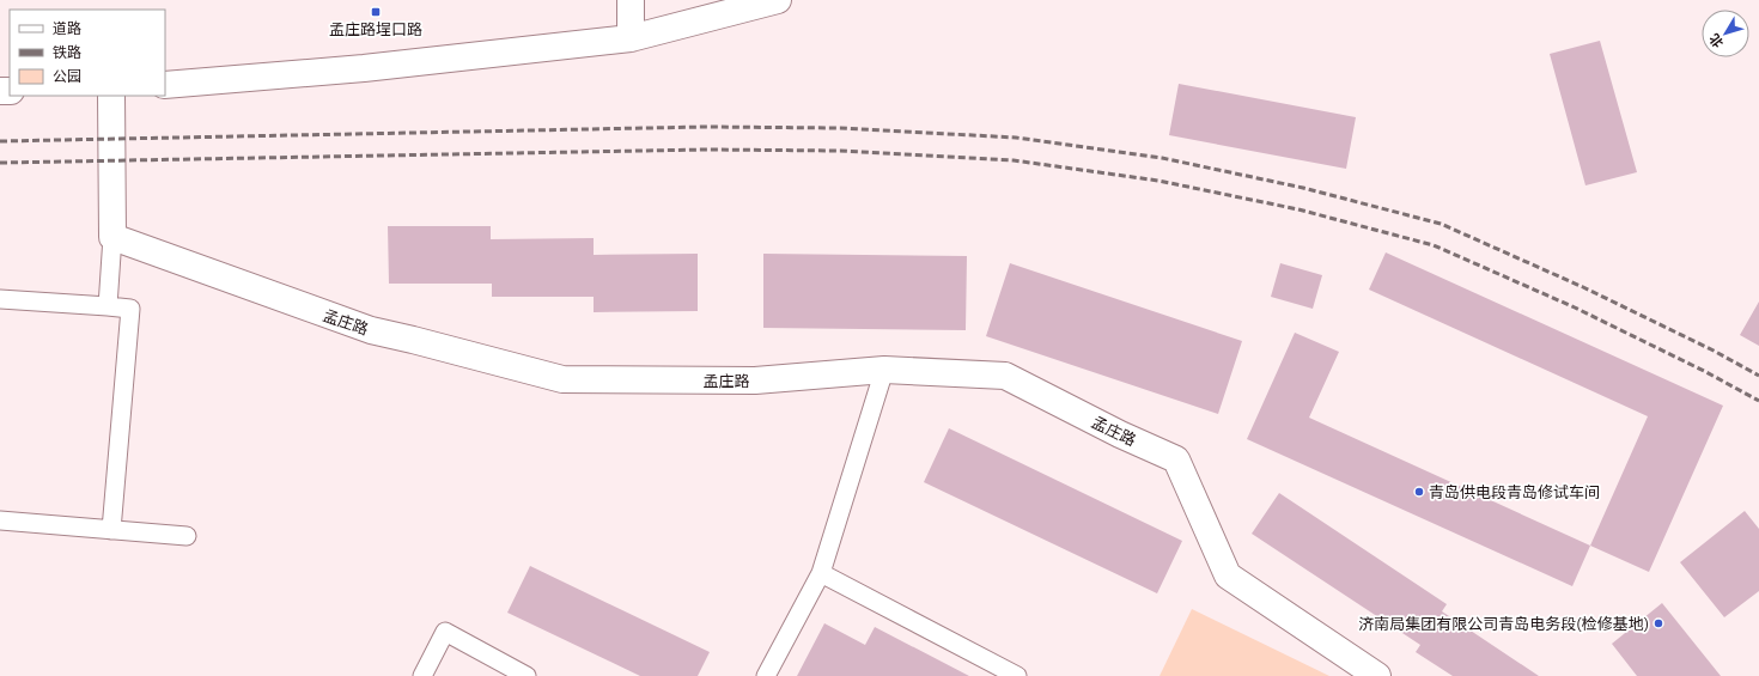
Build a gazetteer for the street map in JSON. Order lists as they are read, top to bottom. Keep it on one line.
{"streets":{"street":["孟庄路"]},"places":{"transit":["孟庄路埕口路"],"other":["青岛供电段青岛修试车间","济南局集团有限公司青岛电务段(检修基地)"]},"legend":["道路","铁路","公园"],"north":"bottom left"}
